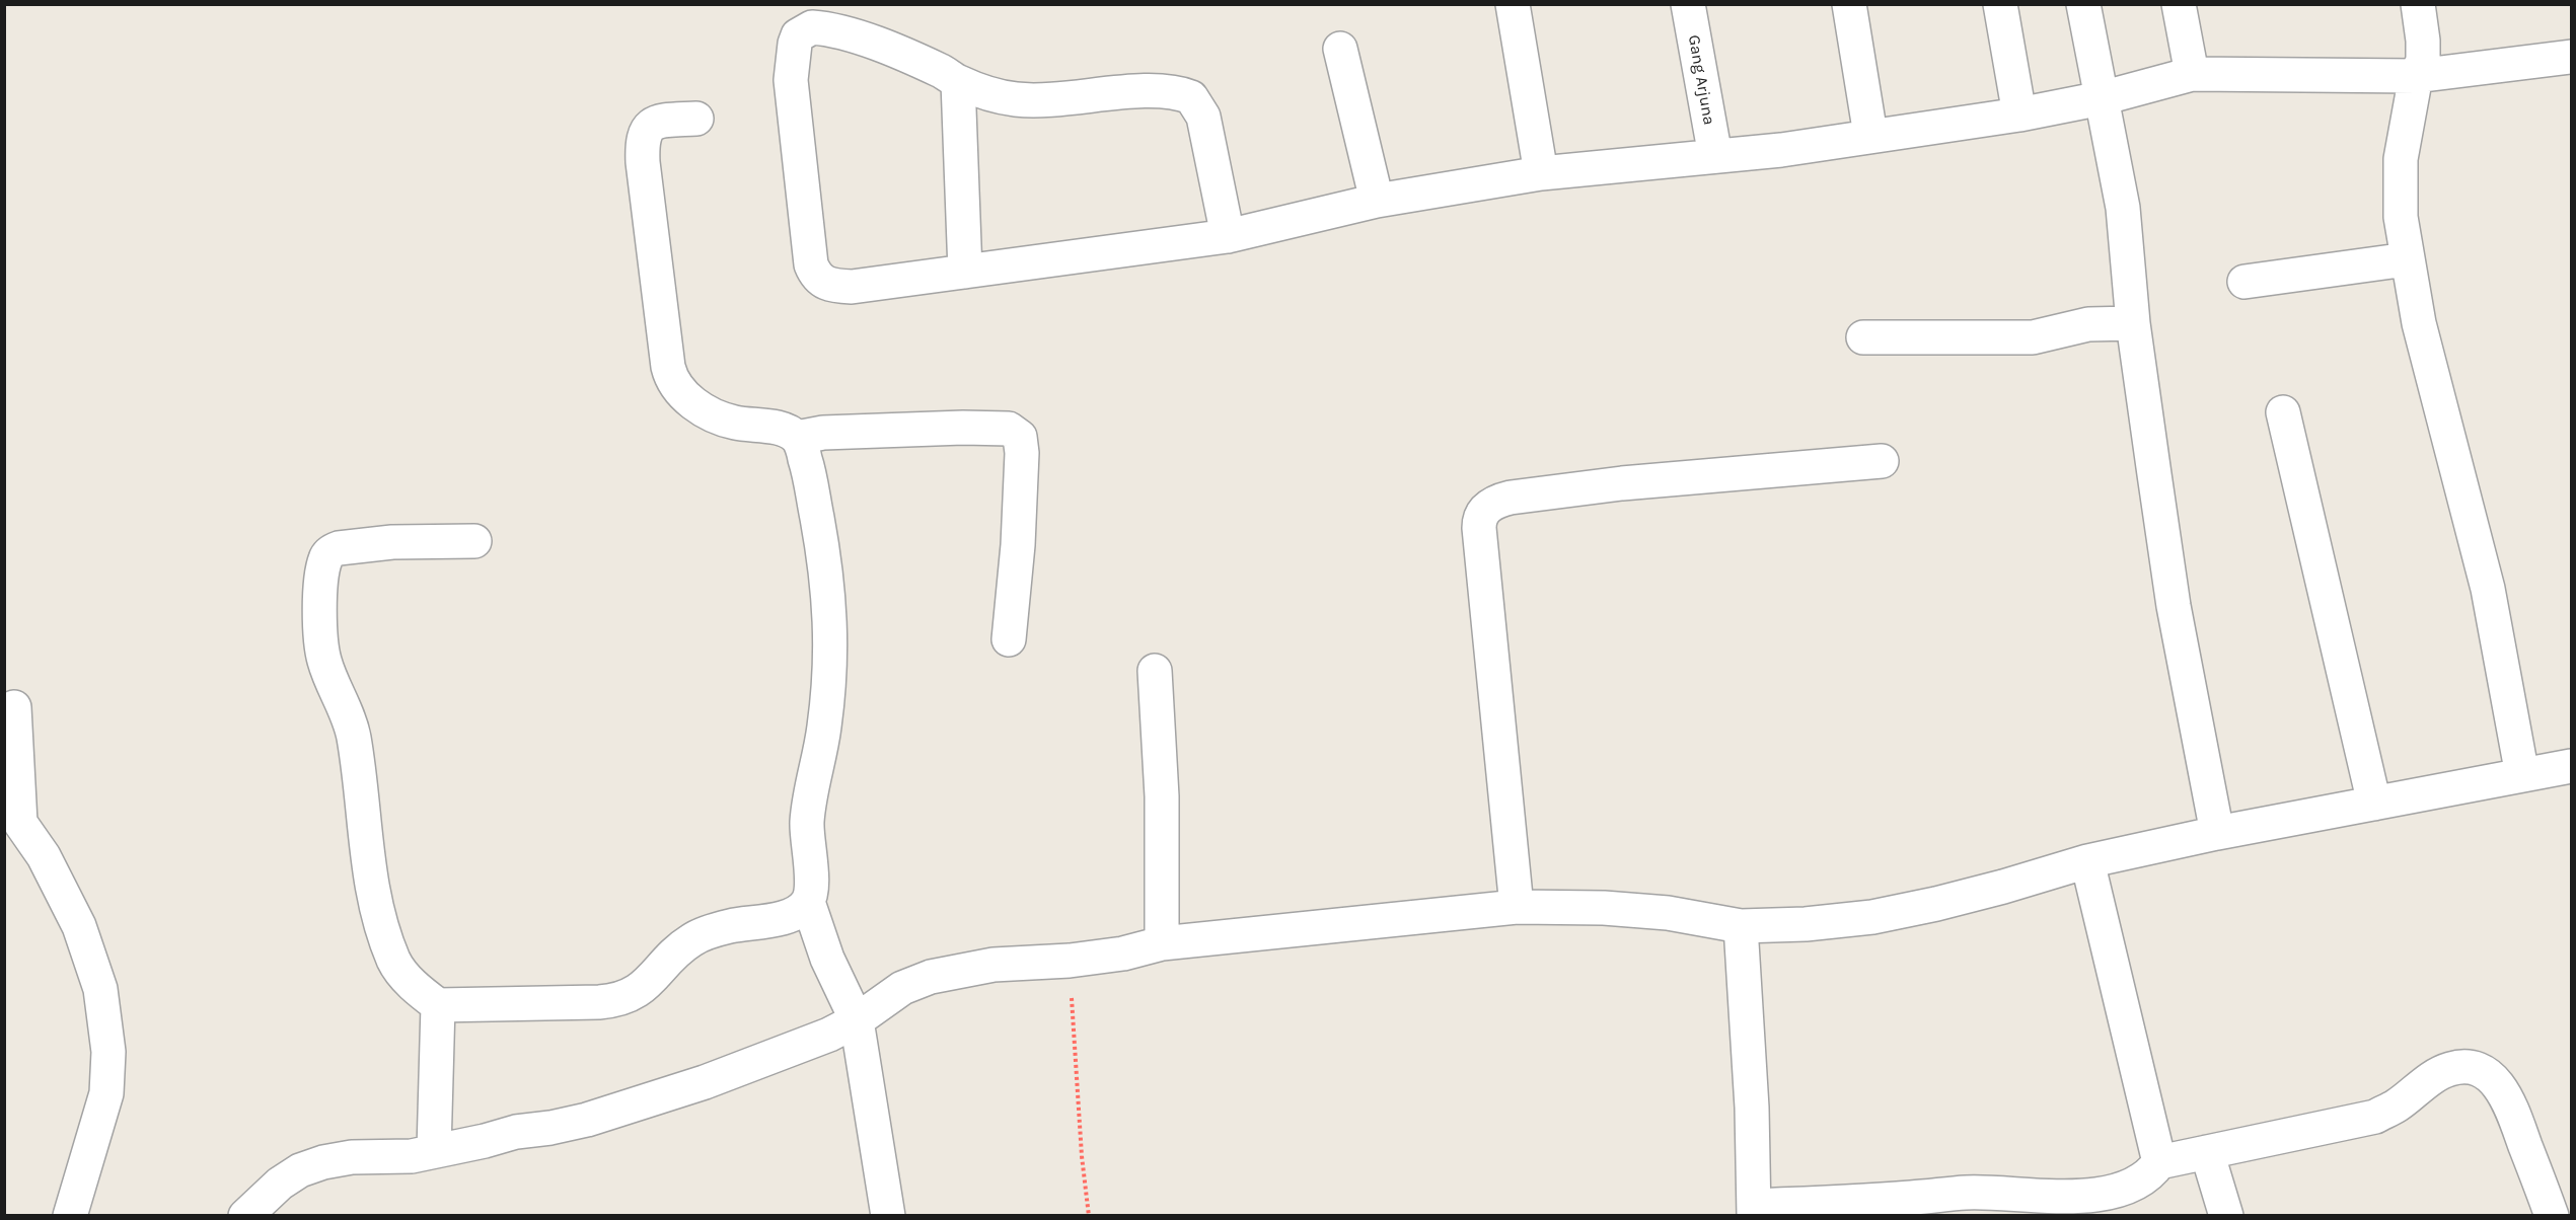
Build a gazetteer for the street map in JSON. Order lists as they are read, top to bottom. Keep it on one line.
{"streets":{"street":["Gang Arjuna"]}}
